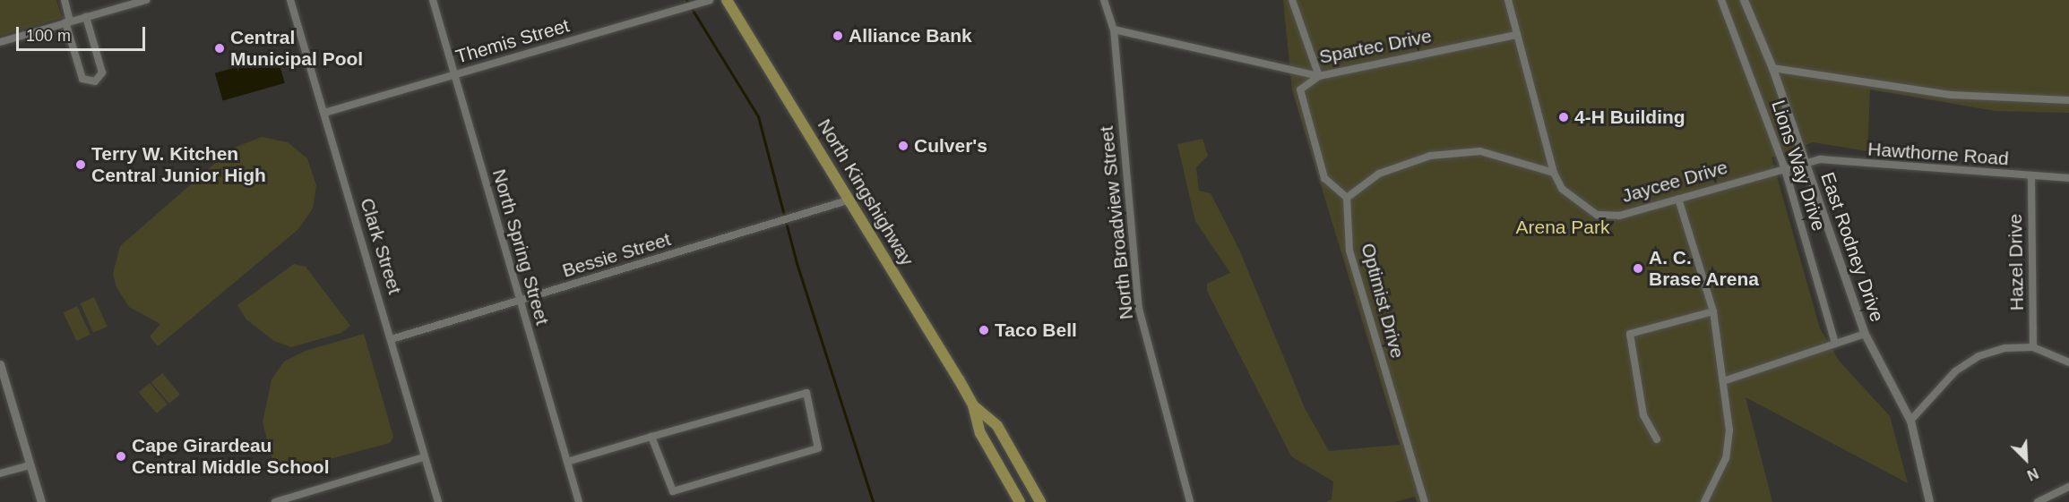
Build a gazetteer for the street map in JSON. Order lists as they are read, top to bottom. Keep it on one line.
{"streets":{"main road":["North Kingshighway"],"street":["Themis Street","Spartec Drive","Hawthorne Road","Lions Way Drive","Jaycee Drive","North Broadview Street","Clark Street","North Spring Street","East Rodney Drive","Bessie Street","Hazel Drive","Optimist Drive"]},"crossings":[["Themis Street","Clark Street"],["Themis Street","North Spring Street"],["Spartec Drive","Jaycee Drive"],["Spartec Drive","North Broadview Street"],["Hawthorne Road","Jaycee Drive"],["Hawthorne Road","East Rodney Drive"],["Hawthorne Road","Hazel Drive"],["Lions Way Drive","Jaycee Drive"],["Jaycee Drive","East Rodney Drive"],["North Kingshighway","Bessie Street"],["Clark Street","Bessie Street"],["North Spring Street","Bessie Street"]],"parks":["Arena Park"],"places":["Alliance Bank","Central Municipal Pool","4-H Building","Culver's","Terry W. Kitchen Central Junior High","A. C. Brase Arena","Taco Bell","Cape Girardeau Central Middle School"],"scale_bar":"100 m","north":"bottom right"}
